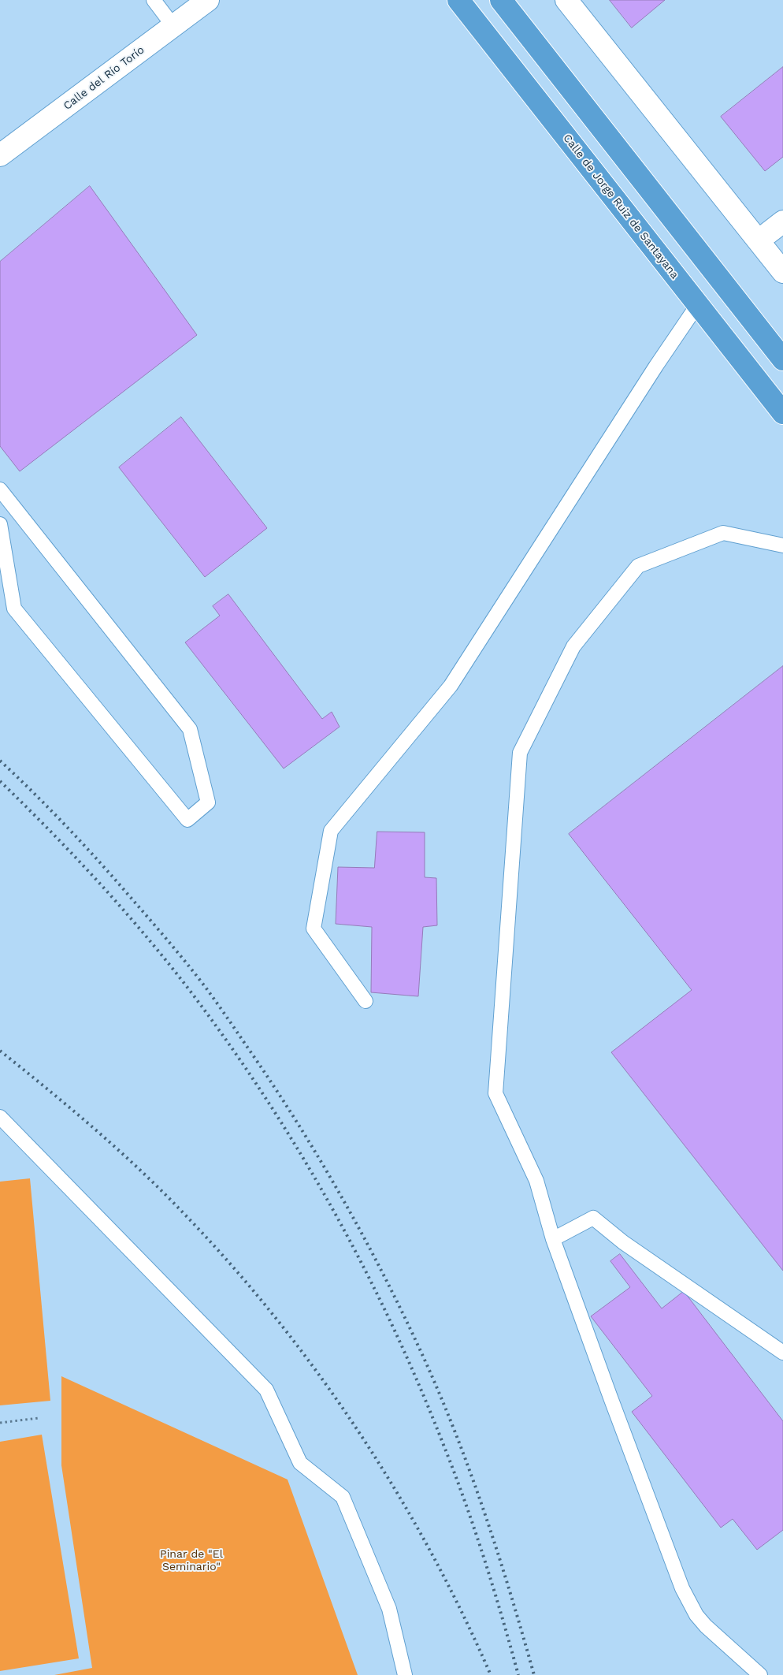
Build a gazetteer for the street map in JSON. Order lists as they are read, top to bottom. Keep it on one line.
{"streets":{"highway":["Calle de Jorge Ruiz de Santayana"],"street":["Calle del Río Torío"]},"parks":["Pinar de \"El Seminario\""]}
